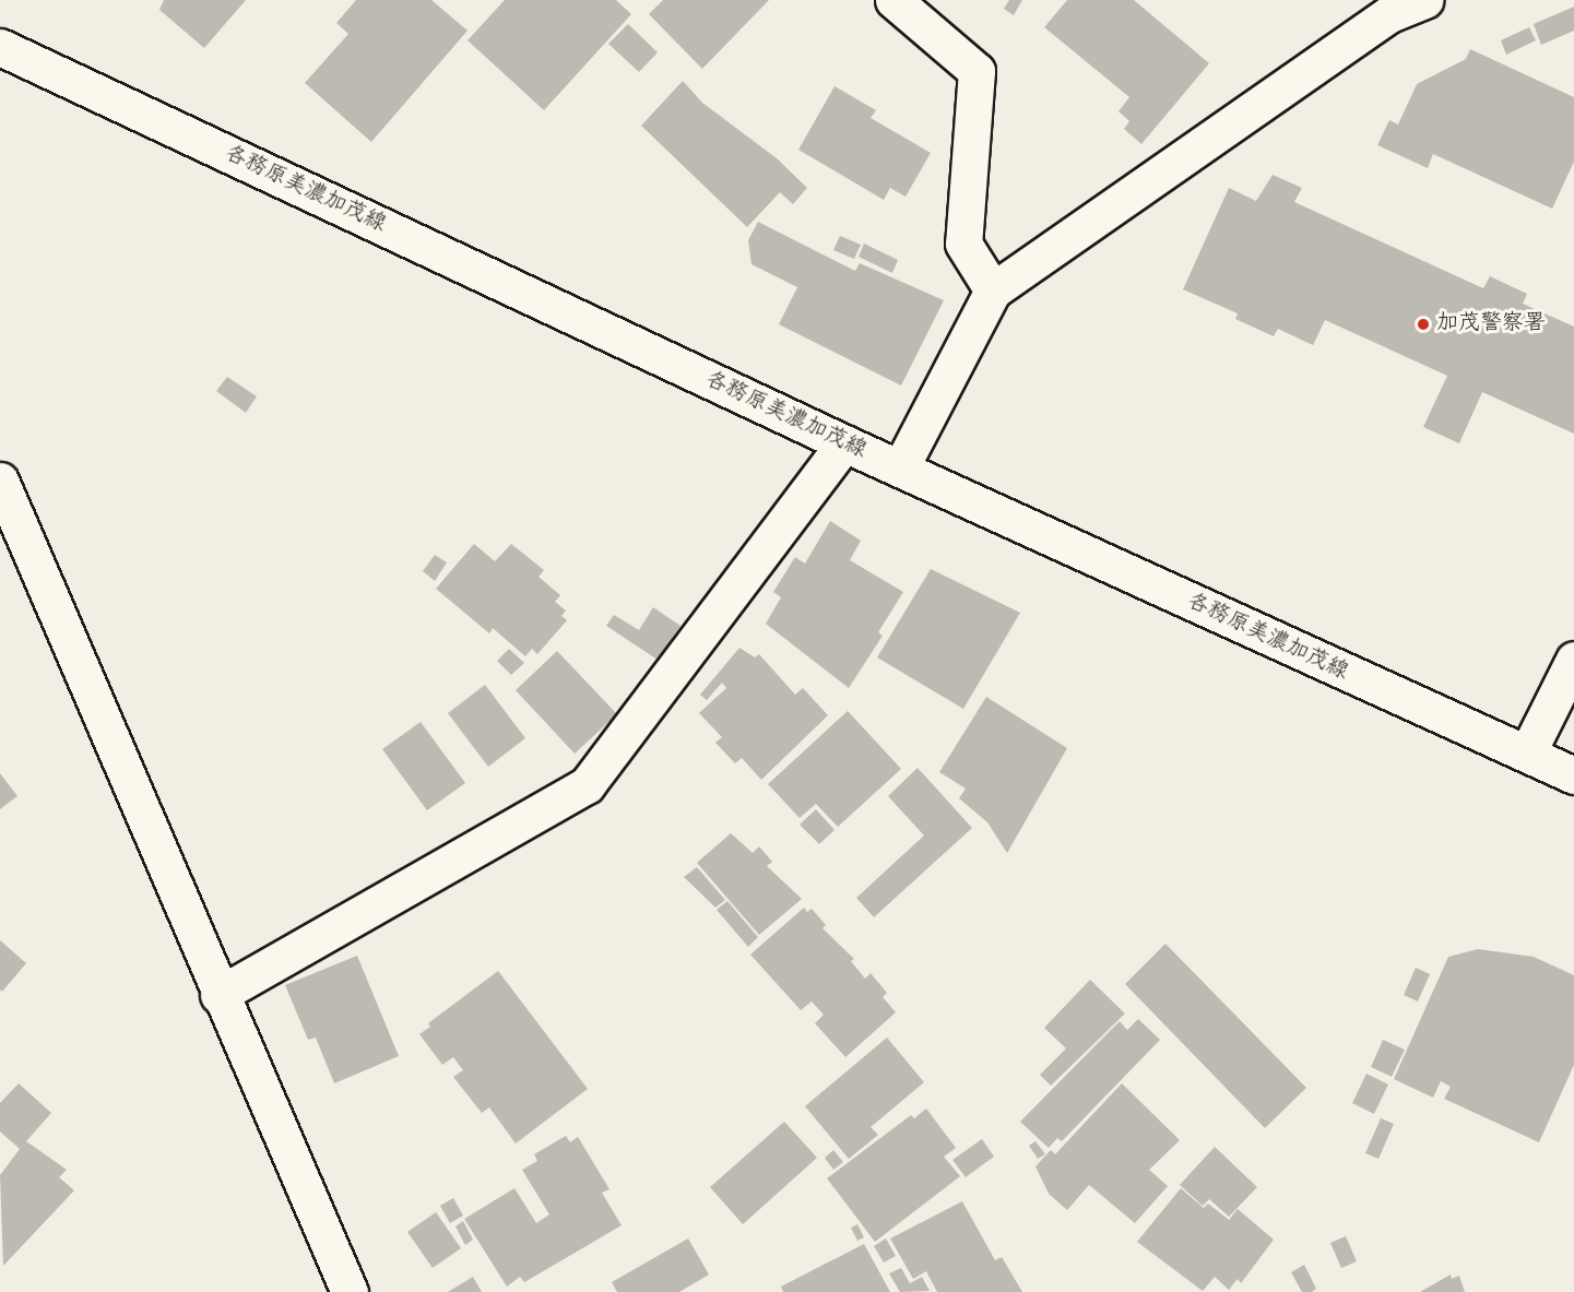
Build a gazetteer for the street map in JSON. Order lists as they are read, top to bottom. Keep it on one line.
{"streets":{"street":["各務原美濃加茂線"]},"places":["加茂警察署"]}
